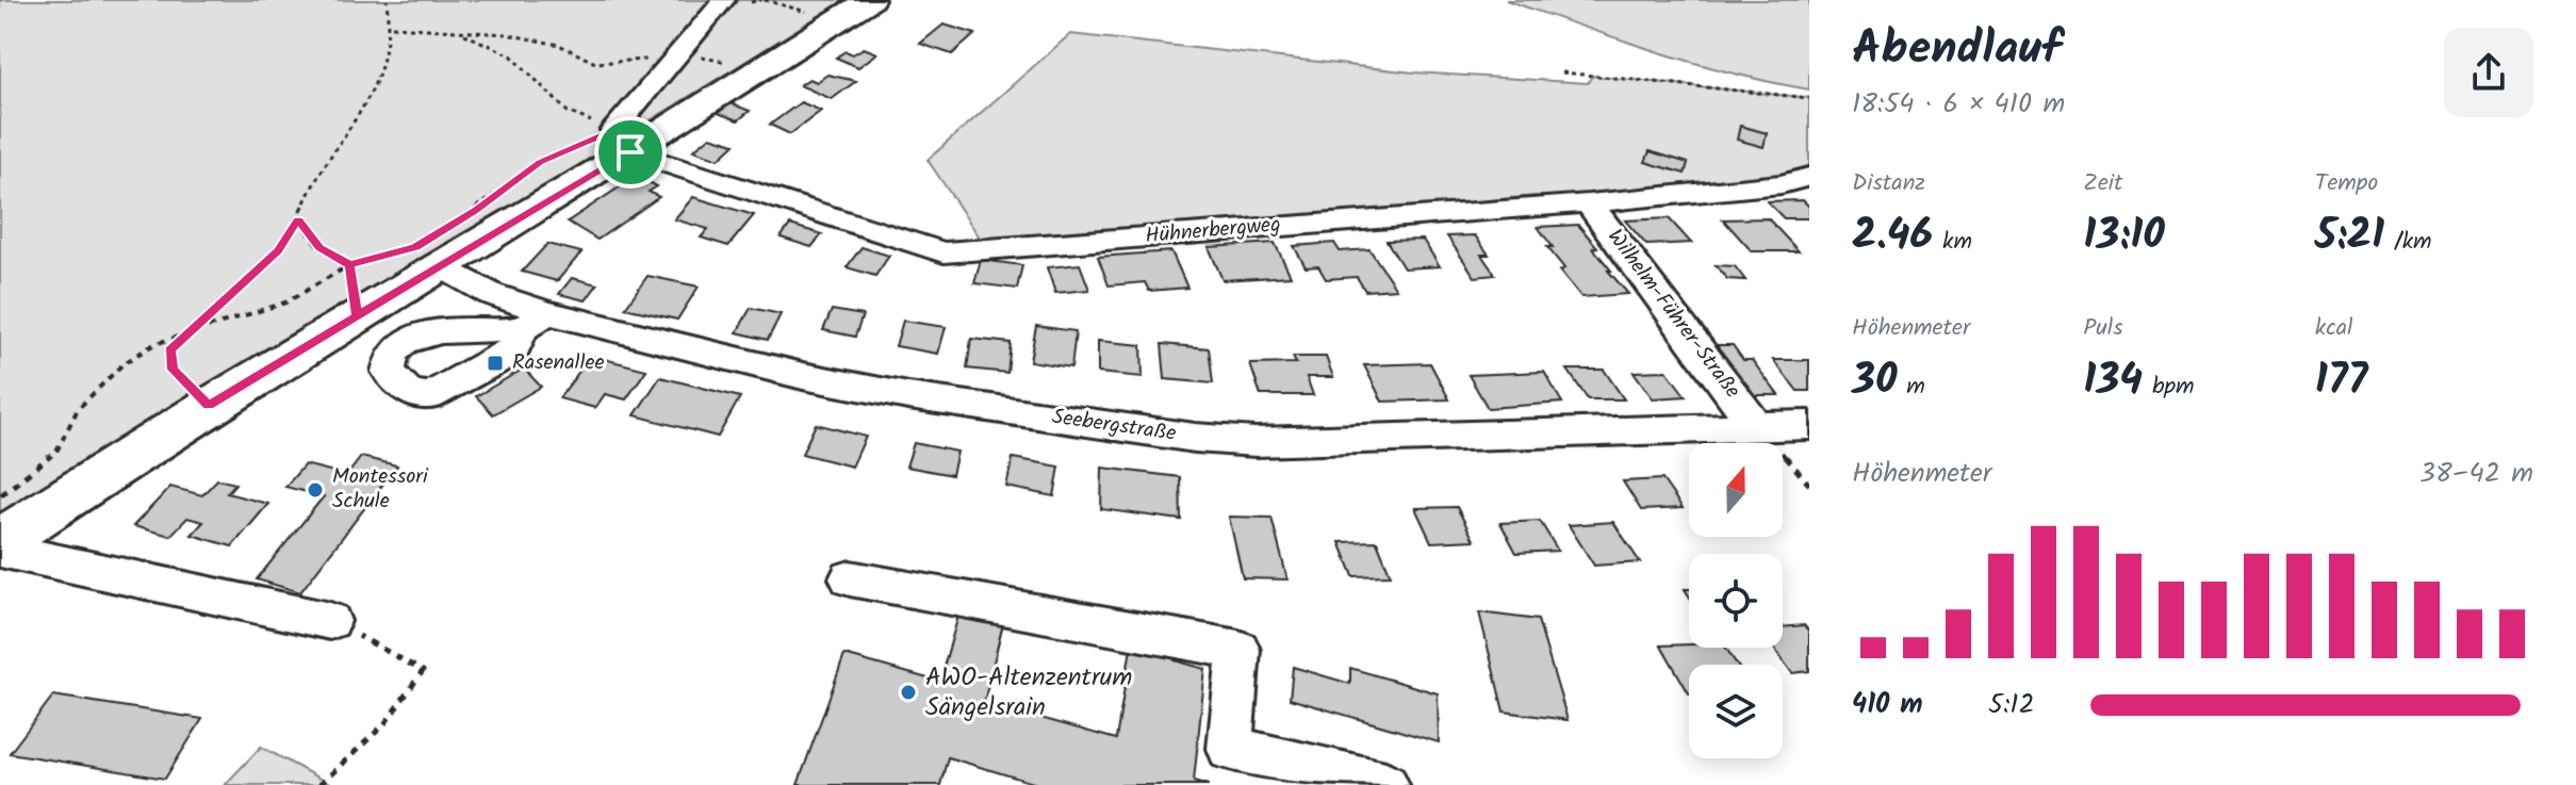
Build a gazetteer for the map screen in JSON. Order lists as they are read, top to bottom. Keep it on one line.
{"streets":{"street":["Hühnerbergweg","Wilhelm-Führer-Straße","Seebergstraße"]},"crossings":[["Hühnerbergweg","Wilhelm-Führer-Straße"],["Wilhelm-Führer-Straße","Seebergstraße"]],"places":{"transit":["Rasenallee"],"other":["Montessori Schule","AWO-Altenzentrum Sängelsrain"]},"north":"top","page":{"heading":["Abendlauf","18:54 · 6 × 410 m"],"stats":[["Distanz","2.46 km"],["Zeit","13:10"],["Tempo","5:21 /km"],["Höhenmeter","30 m"],["Puls","134 bpm"],["kcal","177"]],"chart":["Höhenmeter","38–42 m"],"list":[{"name":"410 m","note":"5:12"}]}}
